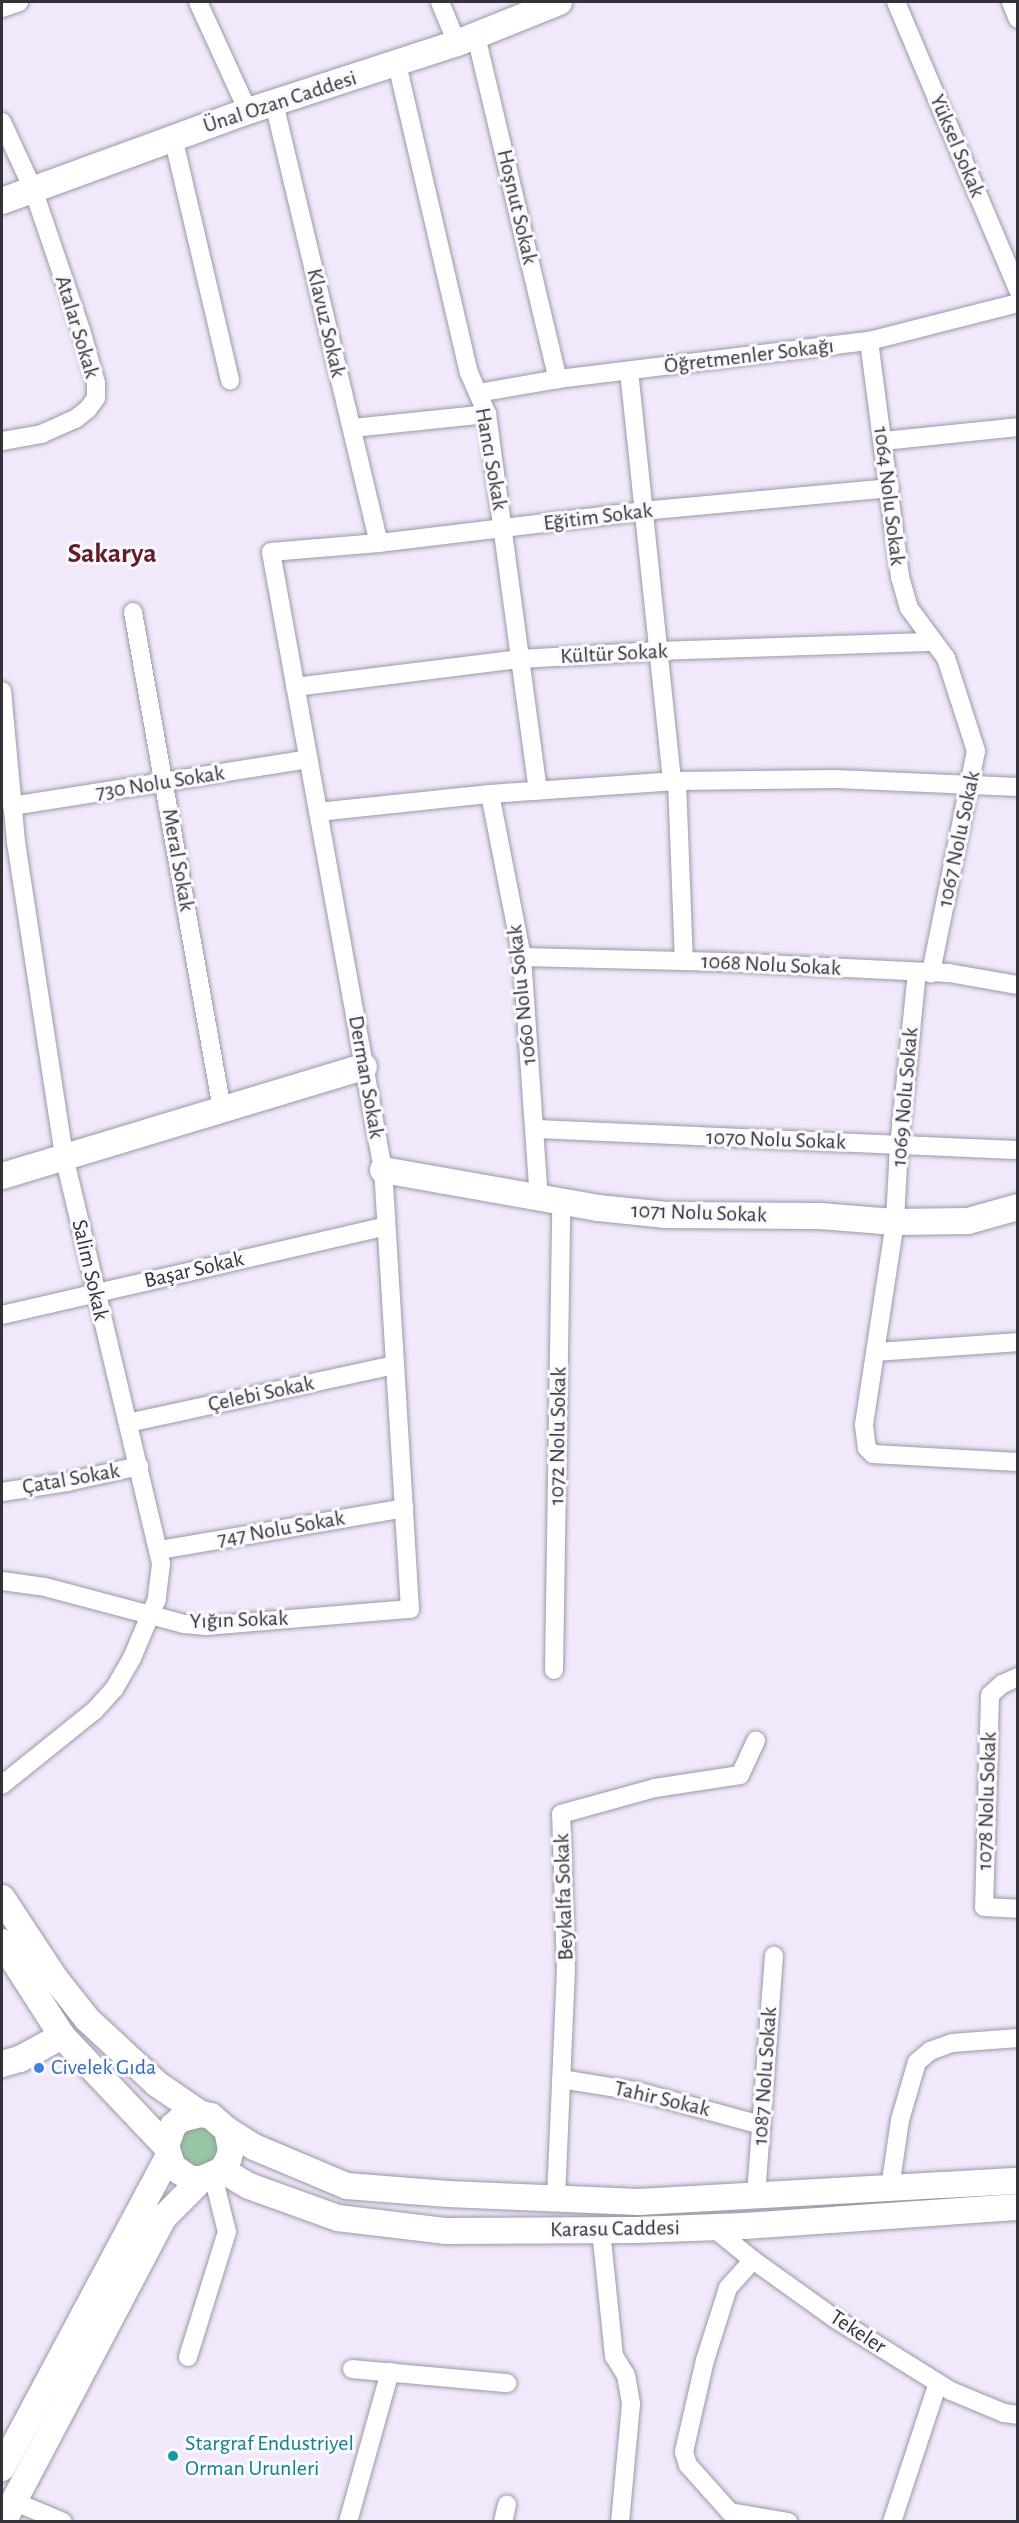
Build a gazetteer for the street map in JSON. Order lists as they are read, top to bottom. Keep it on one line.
{"streets":{"main road":["Ünal Ozan Caddesi","1071 Nolu Sokak","Karasu Caddesi"],"street":["Yüksel Sokak","Hoşnut Sokak","Klavuz Sokak","Atalar Sokak","Öğretmenler Sokağı","Hancı Sokak","1064 Nolu Sokak","Eğitim Sokak","Kültür Sokak","730 Nolu Sokak","1067 Nolu Sokak","Meral Sokak","1068 Nolu Sokak","1060 Nolu Sokak","Derman Sokak","1069 Nolu Sokak","1070 Nolu Sokak","Salim Sokak","Başar Sokak","Çelebi Sokak","1072 Nolu Sokak","Çatal Sokak","747 Nolu Sokak","Yığın Sokak","1078 Nolu Sokak","Beykalfa Sokak","1087 Nolu Sokak","Tahir Sokak","Tekeler"]},"crossings":[["Ünal Ozan Caddesi","Hoşnut Sokak"],["Ünal Ozan Caddesi","Klavuz Sokak"],["Ünal Ozan Caddesi","Atalar Sokak"],["Ünal Ozan Caddesi","Hancı Sokak"],["Hoşnut Sokak","Öğretmenler Sokağı"],["Klavuz Sokak","Eğitim Sokak"],["Öğretmenler Sokağı","Hancı Sokak"],["Öğretmenler Sokağı","1064 Nolu Sokak"],["Hancı Sokak","Eğitim Sokak"],["Hancı Sokak","Kültür Sokak"],["1064 Nolu Sokak","Eğitim Sokak"],["1064 Nolu Sokak","Kültür Sokak"],["1064 Nolu Sokak","1067 Nolu Sokak"],["Eğitim Sokak","Derman Sokak"],["Kültür Sokak","1067 Nolu Sokak"],["Kültür Sokak","Derman Sokak"],["730 Nolu Sokak","Meral Sokak"],["730 Nolu Sokak","Derman Sokak"],["730 Nolu Sokak","Salim Sokak"],["1067 Nolu Sokak","1068 Nolu Sokak"],["1067 Nolu Sokak","1069 Nolu Sokak"],["1068 Nolu Sokak","1060 Nolu Sokak"],["1068 Nolu Sokak","1069 Nolu Sokak"],["1060 Nolu Sokak","1070 Nolu Sokak"],["1060 Nolu Sokak","1071 Nolu Sokak"],["1060 Nolu Sokak","1072 Nolu Sokak"],["Derman Sokak","1071 Nolu Sokak"],["Derman Sokak","Başar Sokak"],["Derman Sokak","Çelebi Sokak"],["Derman Sokak","747 Nolu Sokak"],["Derman Sokak","Yığın Sokak"],["1069 Nolu Sokak","1070 Nolu Sokak"],["1069 Nolu Sokak","1071 Nolu Sokak"],["1071 Nolu Sokak","1072 Nolu Sokak"],["Salim Sokak","Başar Sokak"],["Salim Sokak","Çelebi Sokak"],["Salim Sokak","Çatal Sokak"],["Salim Sokak","747 Nolu Sokak"],["Salim Sokak","Yığın Sokak"],["Beykalfa Sokak","Tahir Sokak"],["Beykalfa Sokak","Karasu Caddesi"],["1087 Nolu Sokak","Tahir Sokak"],["1087 Nolu Sokak","Karasu Caddesi"],["Karasu Caddesi","Tekeler"]],"districts":["Sakarya"],"places":["Civelek Gıda","Stargraf Endustriyel Orman Urunleri"]}
